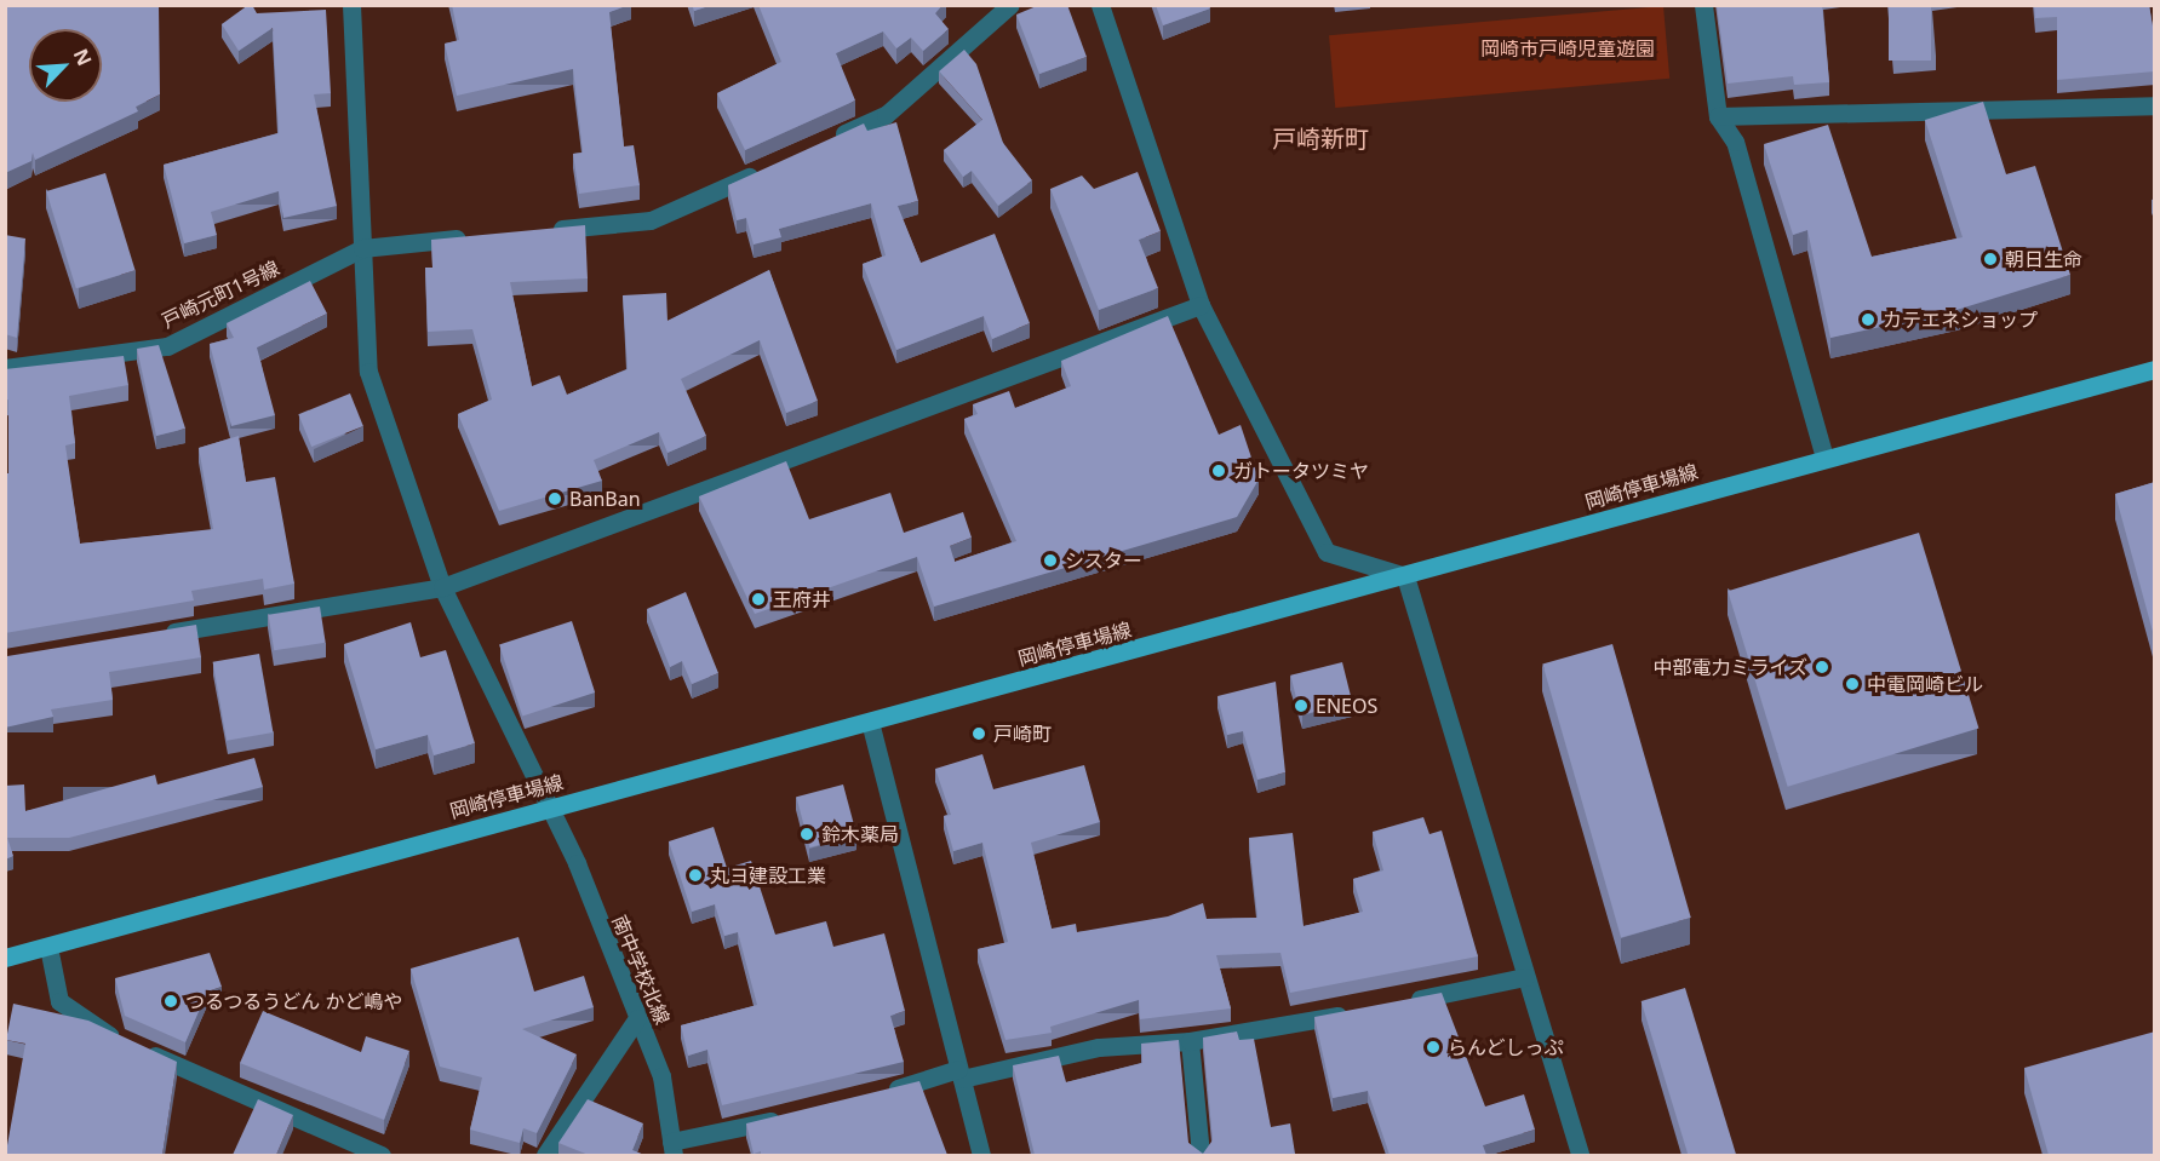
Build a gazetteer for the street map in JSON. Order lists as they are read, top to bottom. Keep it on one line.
{"streets":{"main road":["岡崎停車場線"],"street":["戸崎元町1号線","南中学校北線"]},"crossings":[["戸崎元町1号線","南中学校北線"],["岡崎停車場線","南中学校北線"]],"districts":["戸崎新町"],"parks":["岡崎市戸崎児童遊園"],"places":["朝日生命","カテエネショップ","ガトータツミヤ","BanBan","シスター","王府井","中部電力ミライズ","中電岡崎ビル","ENEOS","戸崎町","鈴木薬局","丸ヨ建設工業","つるつるうどん かど嶋や","らんどしっぷ"],"north":"top right"}
